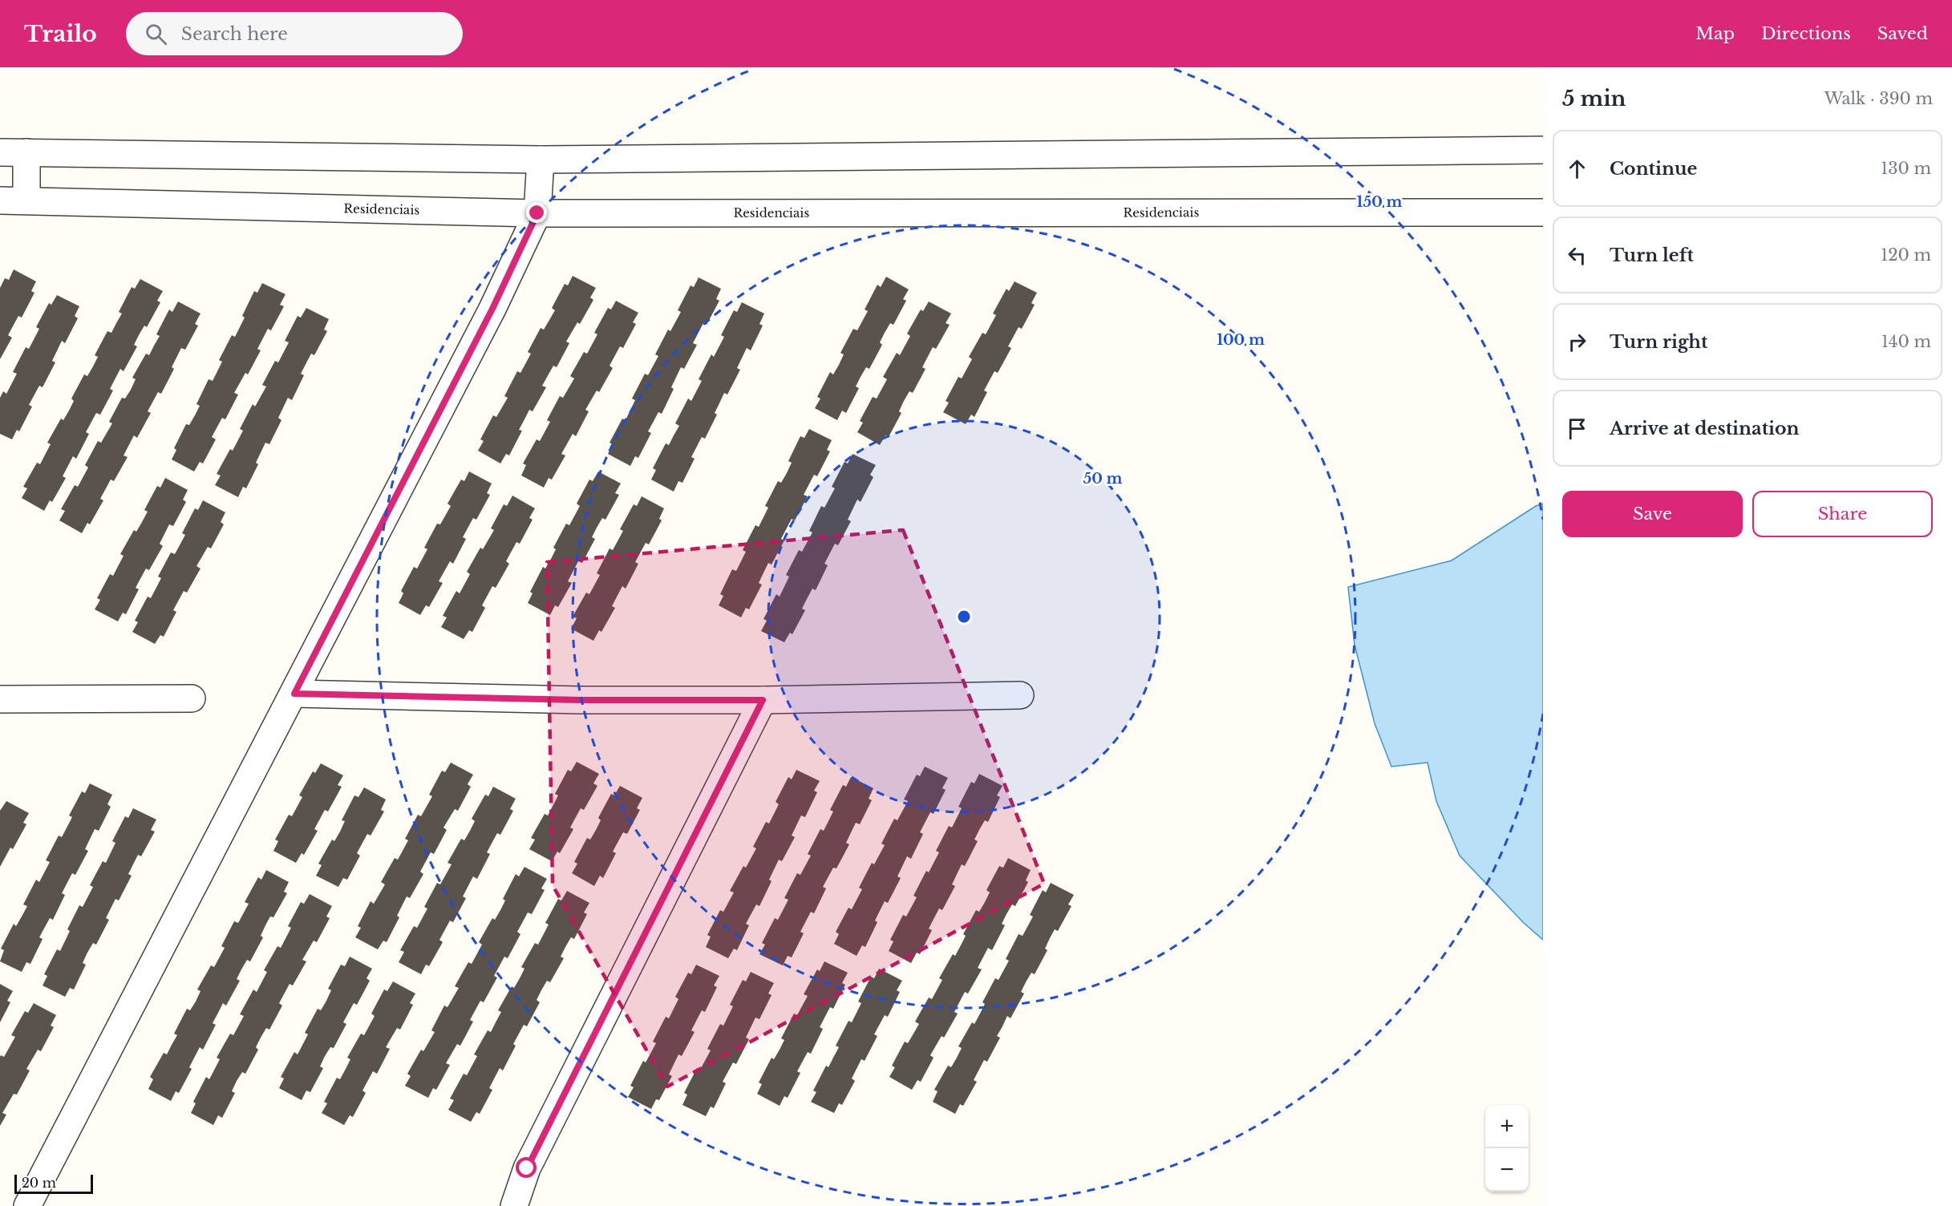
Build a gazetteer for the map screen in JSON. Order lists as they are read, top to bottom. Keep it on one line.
{"streets":{"street":["Residenciais"]},"scale_bar":"20 m","page":{"header":"Trailo","search":"Search here","nav":["Map","Directions","Saved"],"heading":["5 min","Walk · 390 m"],"list":[["Continue","130 m"],["Turn left","120 m"],["Turn right","140 m"],"Arrive at destination"],"buttons":["Save","Share"],"map_buttons":["+","−"],"scale":"20 m"},"rings":["150 m","100 m","50 m"]}
